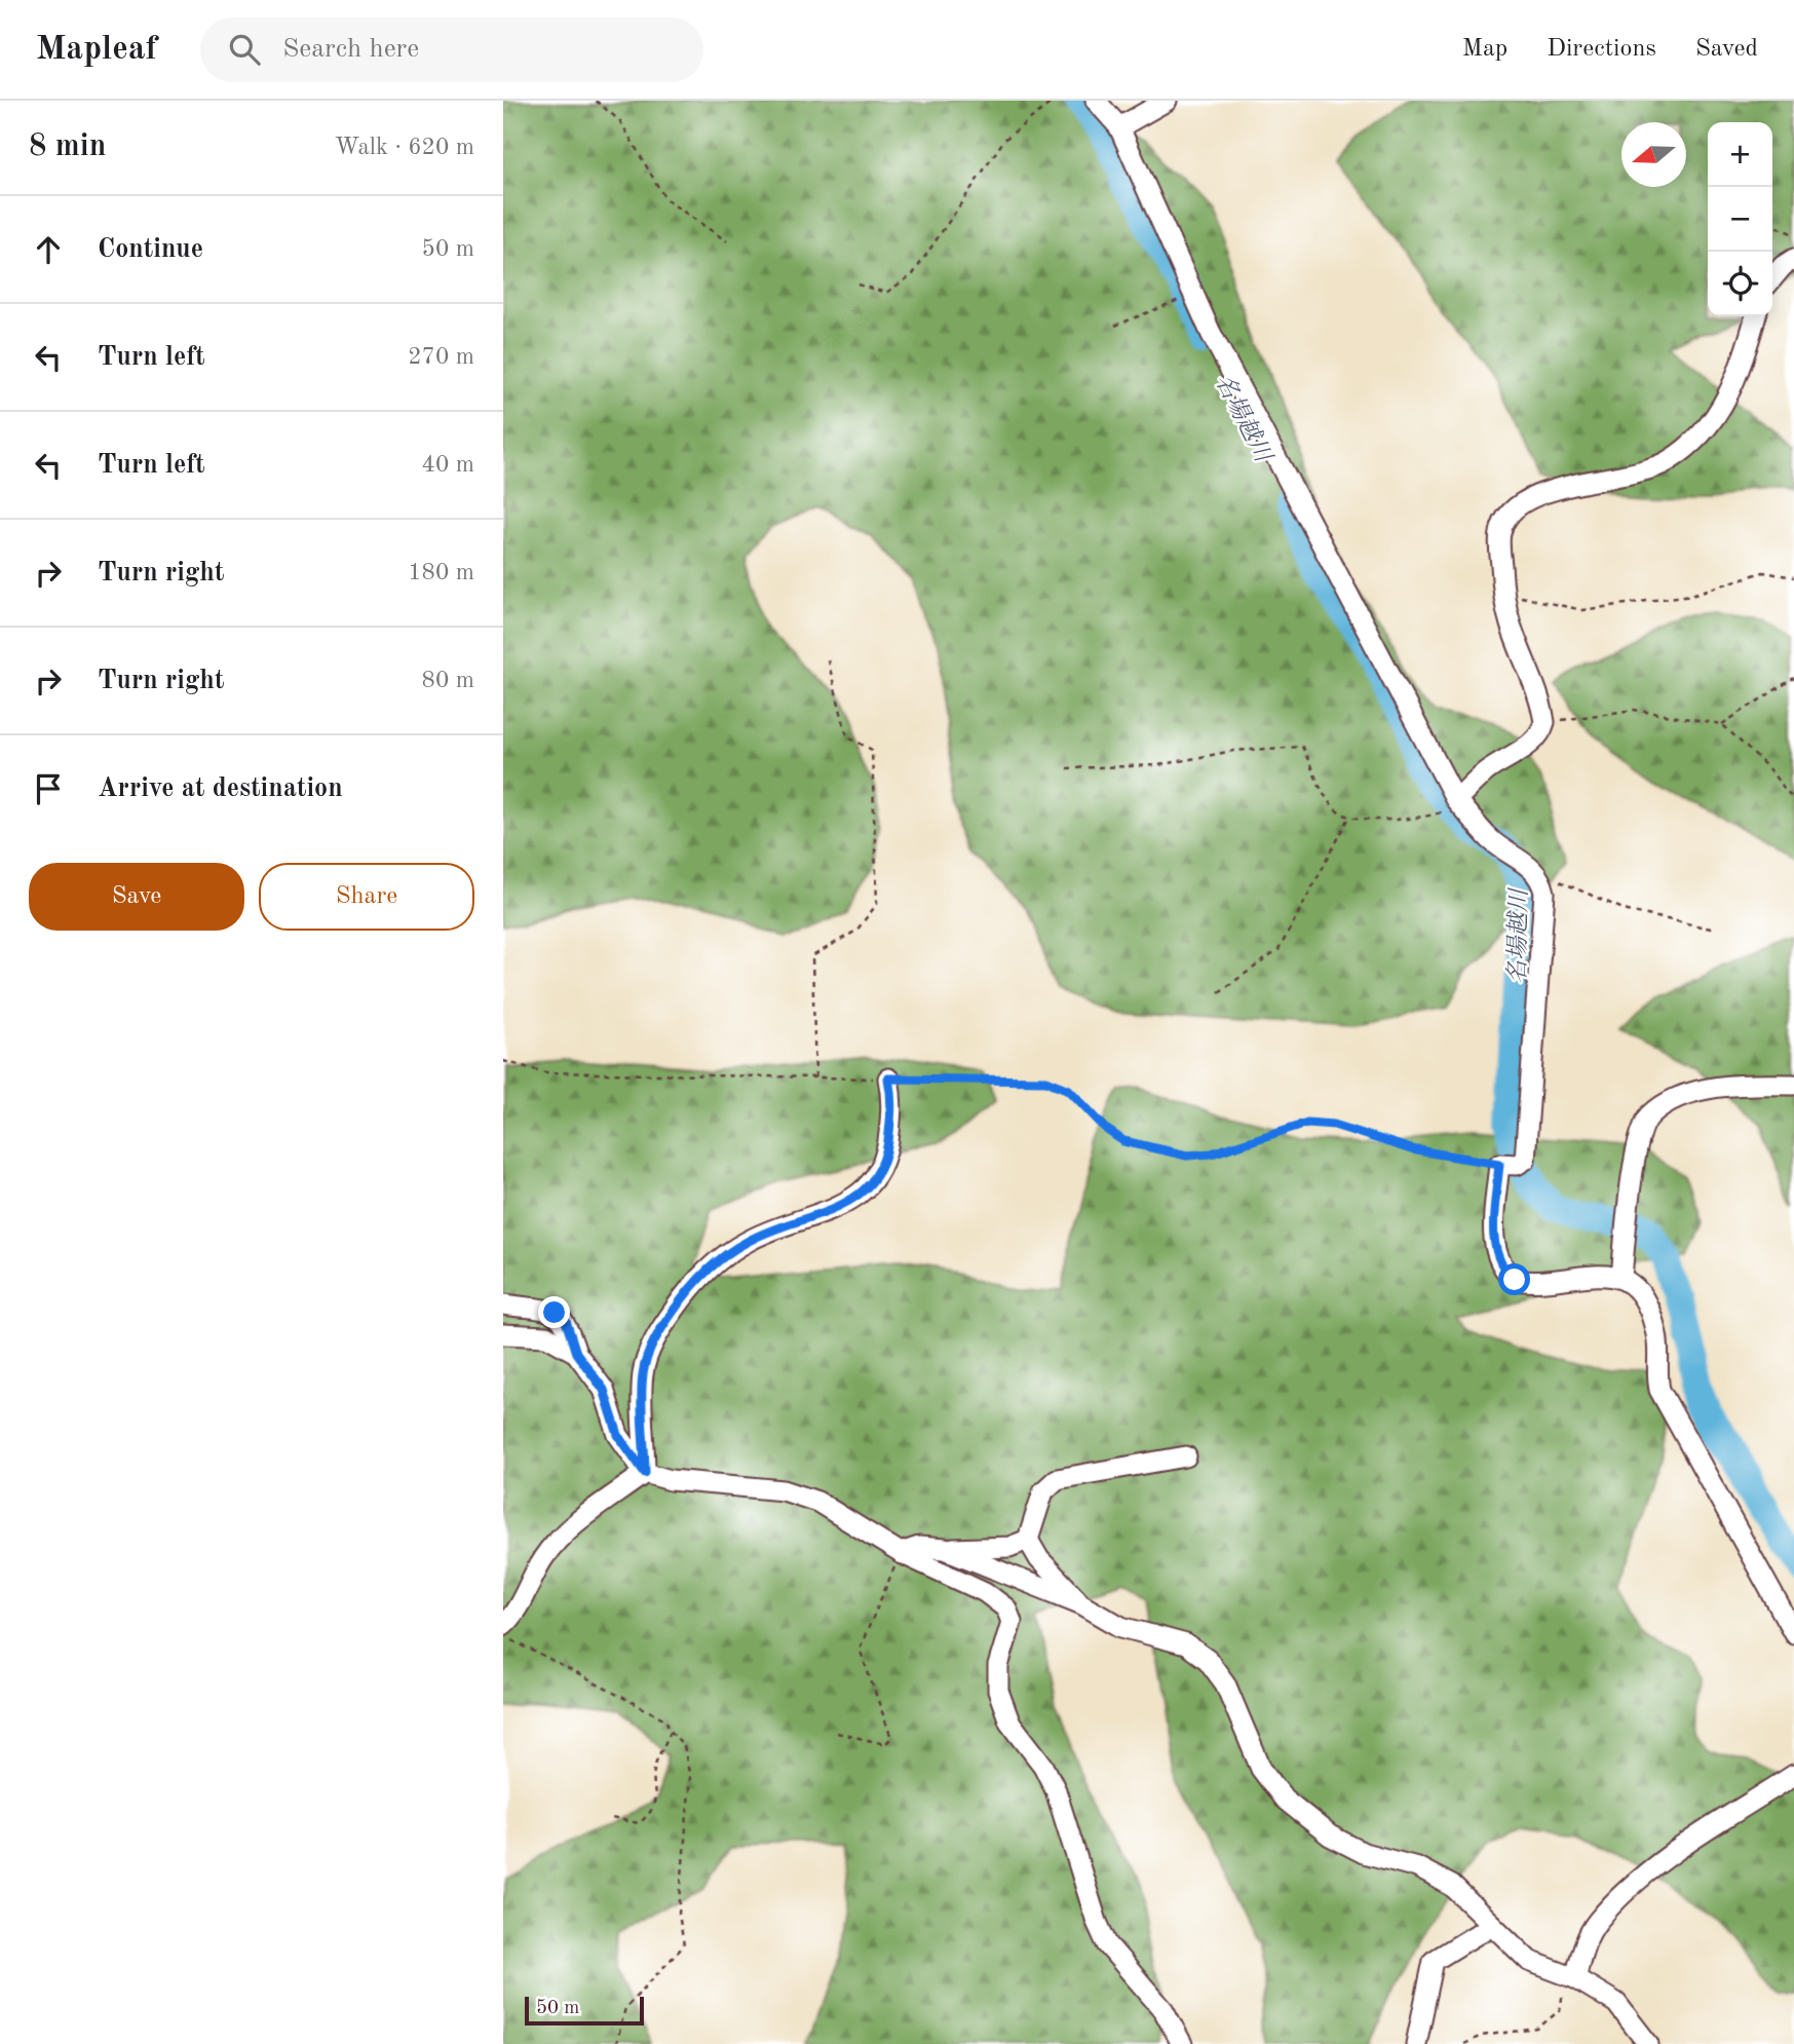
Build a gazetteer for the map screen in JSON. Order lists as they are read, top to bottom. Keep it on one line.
{"water":["名場越川"],"scale_bar":"50 m","north":"left","page":{"header":"Mapleaf","search":"Search here","nav":["Map","Directions","Saved"],"heading":["8 min","Walk · 620 m"],"map_buttons":["+","−"],"list":[["Continue","50 m"],["Turn left","270 m"],["Turn left","40 m"],["Turn right","180 m"],["Turn right","80 m"],"Arrive at destination"],"buttons":["Save","Share"],"scale":"50 m"}}
